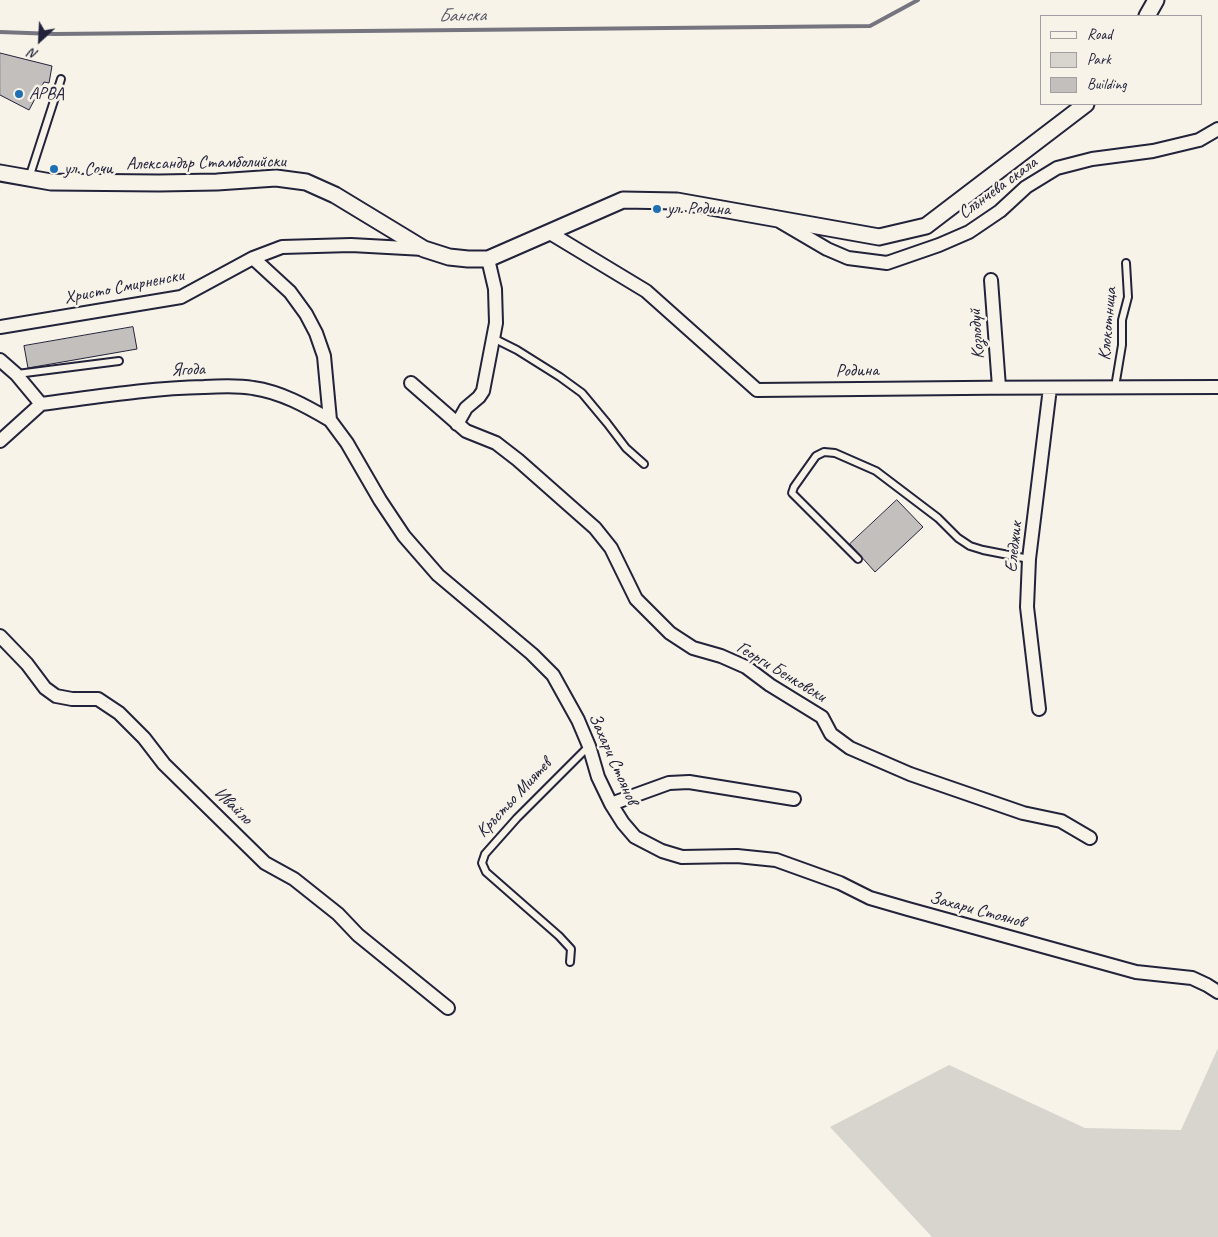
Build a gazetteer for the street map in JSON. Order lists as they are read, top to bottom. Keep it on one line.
{"streets":{"street":["Александър Стамболийски","Слънчева скала","Христо Смирненски","Козлодуй","Ягода","Родина","Еледжик","Георги Бенковски","Захари Стоянов","Ивайло"],"lane":["Клокотница","Кръстьо Миятев"]},"crossings":[["Александър Стамболийски","Слънчева скала"],["Александър Стамболийски","Христо Смирненски"],["Александър Стамболийски","Родина"],["Клокотница","Родина"],["Козлодуй","Родина"],["Ягода","Захари Стоянов"],["Родина","Еледжик"],["Захари Стоянов","Кръстьо Миятев"]],"water":["Банска"],"places":["АРВА","ул. Сочи","ул. Родина"],"legend":["Road","Park","Building"],"north":"bottom left"}
